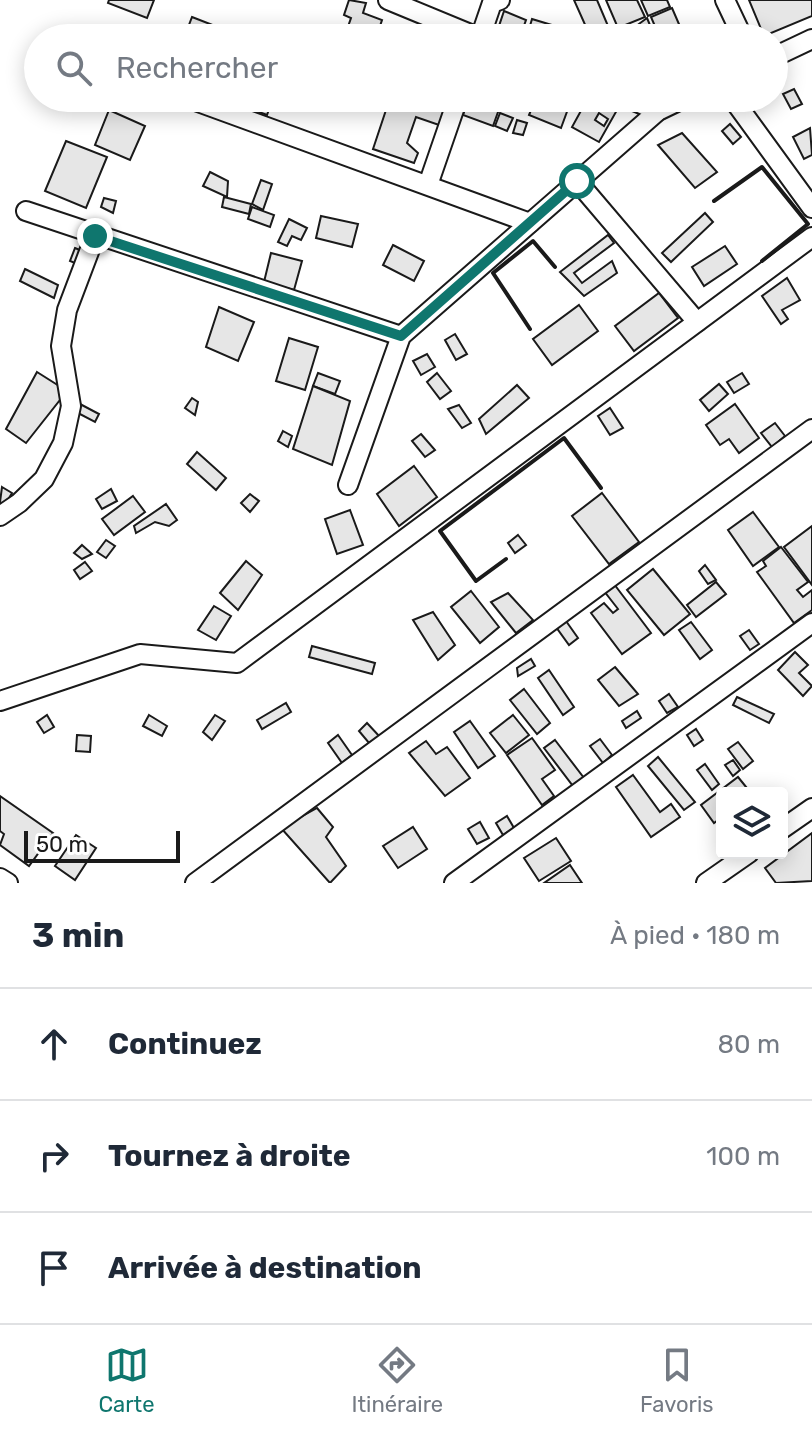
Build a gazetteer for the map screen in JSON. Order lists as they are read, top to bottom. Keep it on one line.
{"scale_bar":"50 m","page":{"search":"Rechercher","scale":"50 m","heading":["3 min","À pied · 180 m"],"list":[["Continuez","80 m"],["Tournez à droite","100 m"],"Arrivée à destination"],"nav":["Carte","Itinéraire","Favoris"]}}
